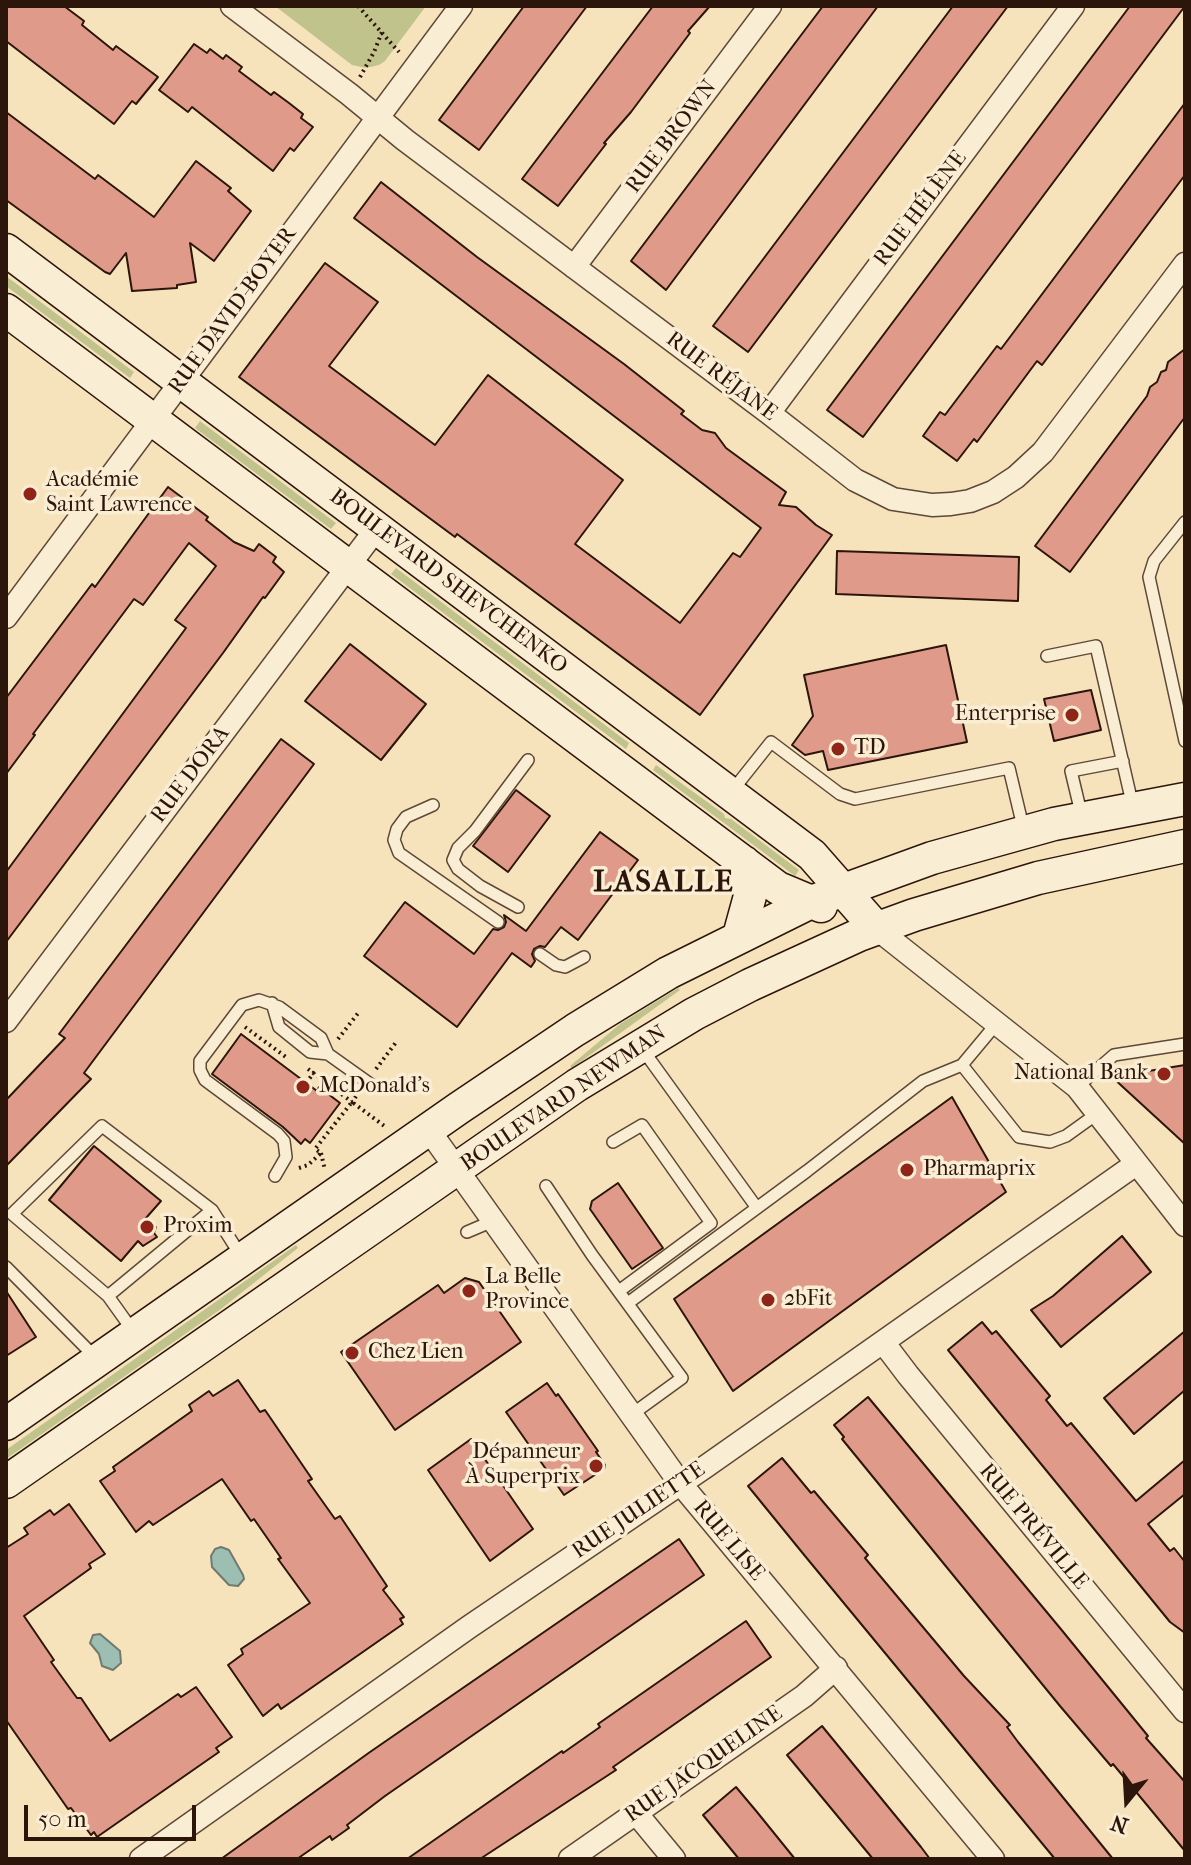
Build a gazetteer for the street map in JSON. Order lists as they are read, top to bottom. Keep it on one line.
{"streets":{"main road":["BOULEVARD SHEVCHENKO","BOULEVARD NEWMAN"],"street":["RUE BROWN","RUE HÉLÈNE","RUE DAVID-BOYER","RUE RÉJANE","RUE DORA","RUE JULIETTE","RUE PRÉVILLE","RUE LISE","RUE JACQUELINE"]},"crossings":[["RUE BROWN","RUE RÉJANE"],["RUE HÉLÈNE","RUE RÉJANE"],["RUE DAVID-BOYER","RUE RÉJANE"],["RUE DAVID-BOYER","BOULEVARD SHEVCHENKO"],["BOULEVARD SHEVCHENKO","RUE DORA"],["BOULEVARD SHEVCHENKO","BOULEVARD NEWMAN"],["BOULEVARD SHEVCHENKO","RUE JULIETTE"],["BOULEVARD NEWMAN","RUE LISE"],["RUE JULIETTE","RUE PRÉVILLE"],["RUE JULIETTE","RUE LISE"],["RUE LISE","RUE JACQUELINE"]],"districts":["LASALLE"],"places":["Académie Saint Lawrence","Enterprise","TD","National Bank","McDonald's","Pharmaprix","Proxim","La Belle Province","2bFit","Chez Lien","Dépanneur À Superprix"],"scale_bar":"50 m","north":"bottom"}
